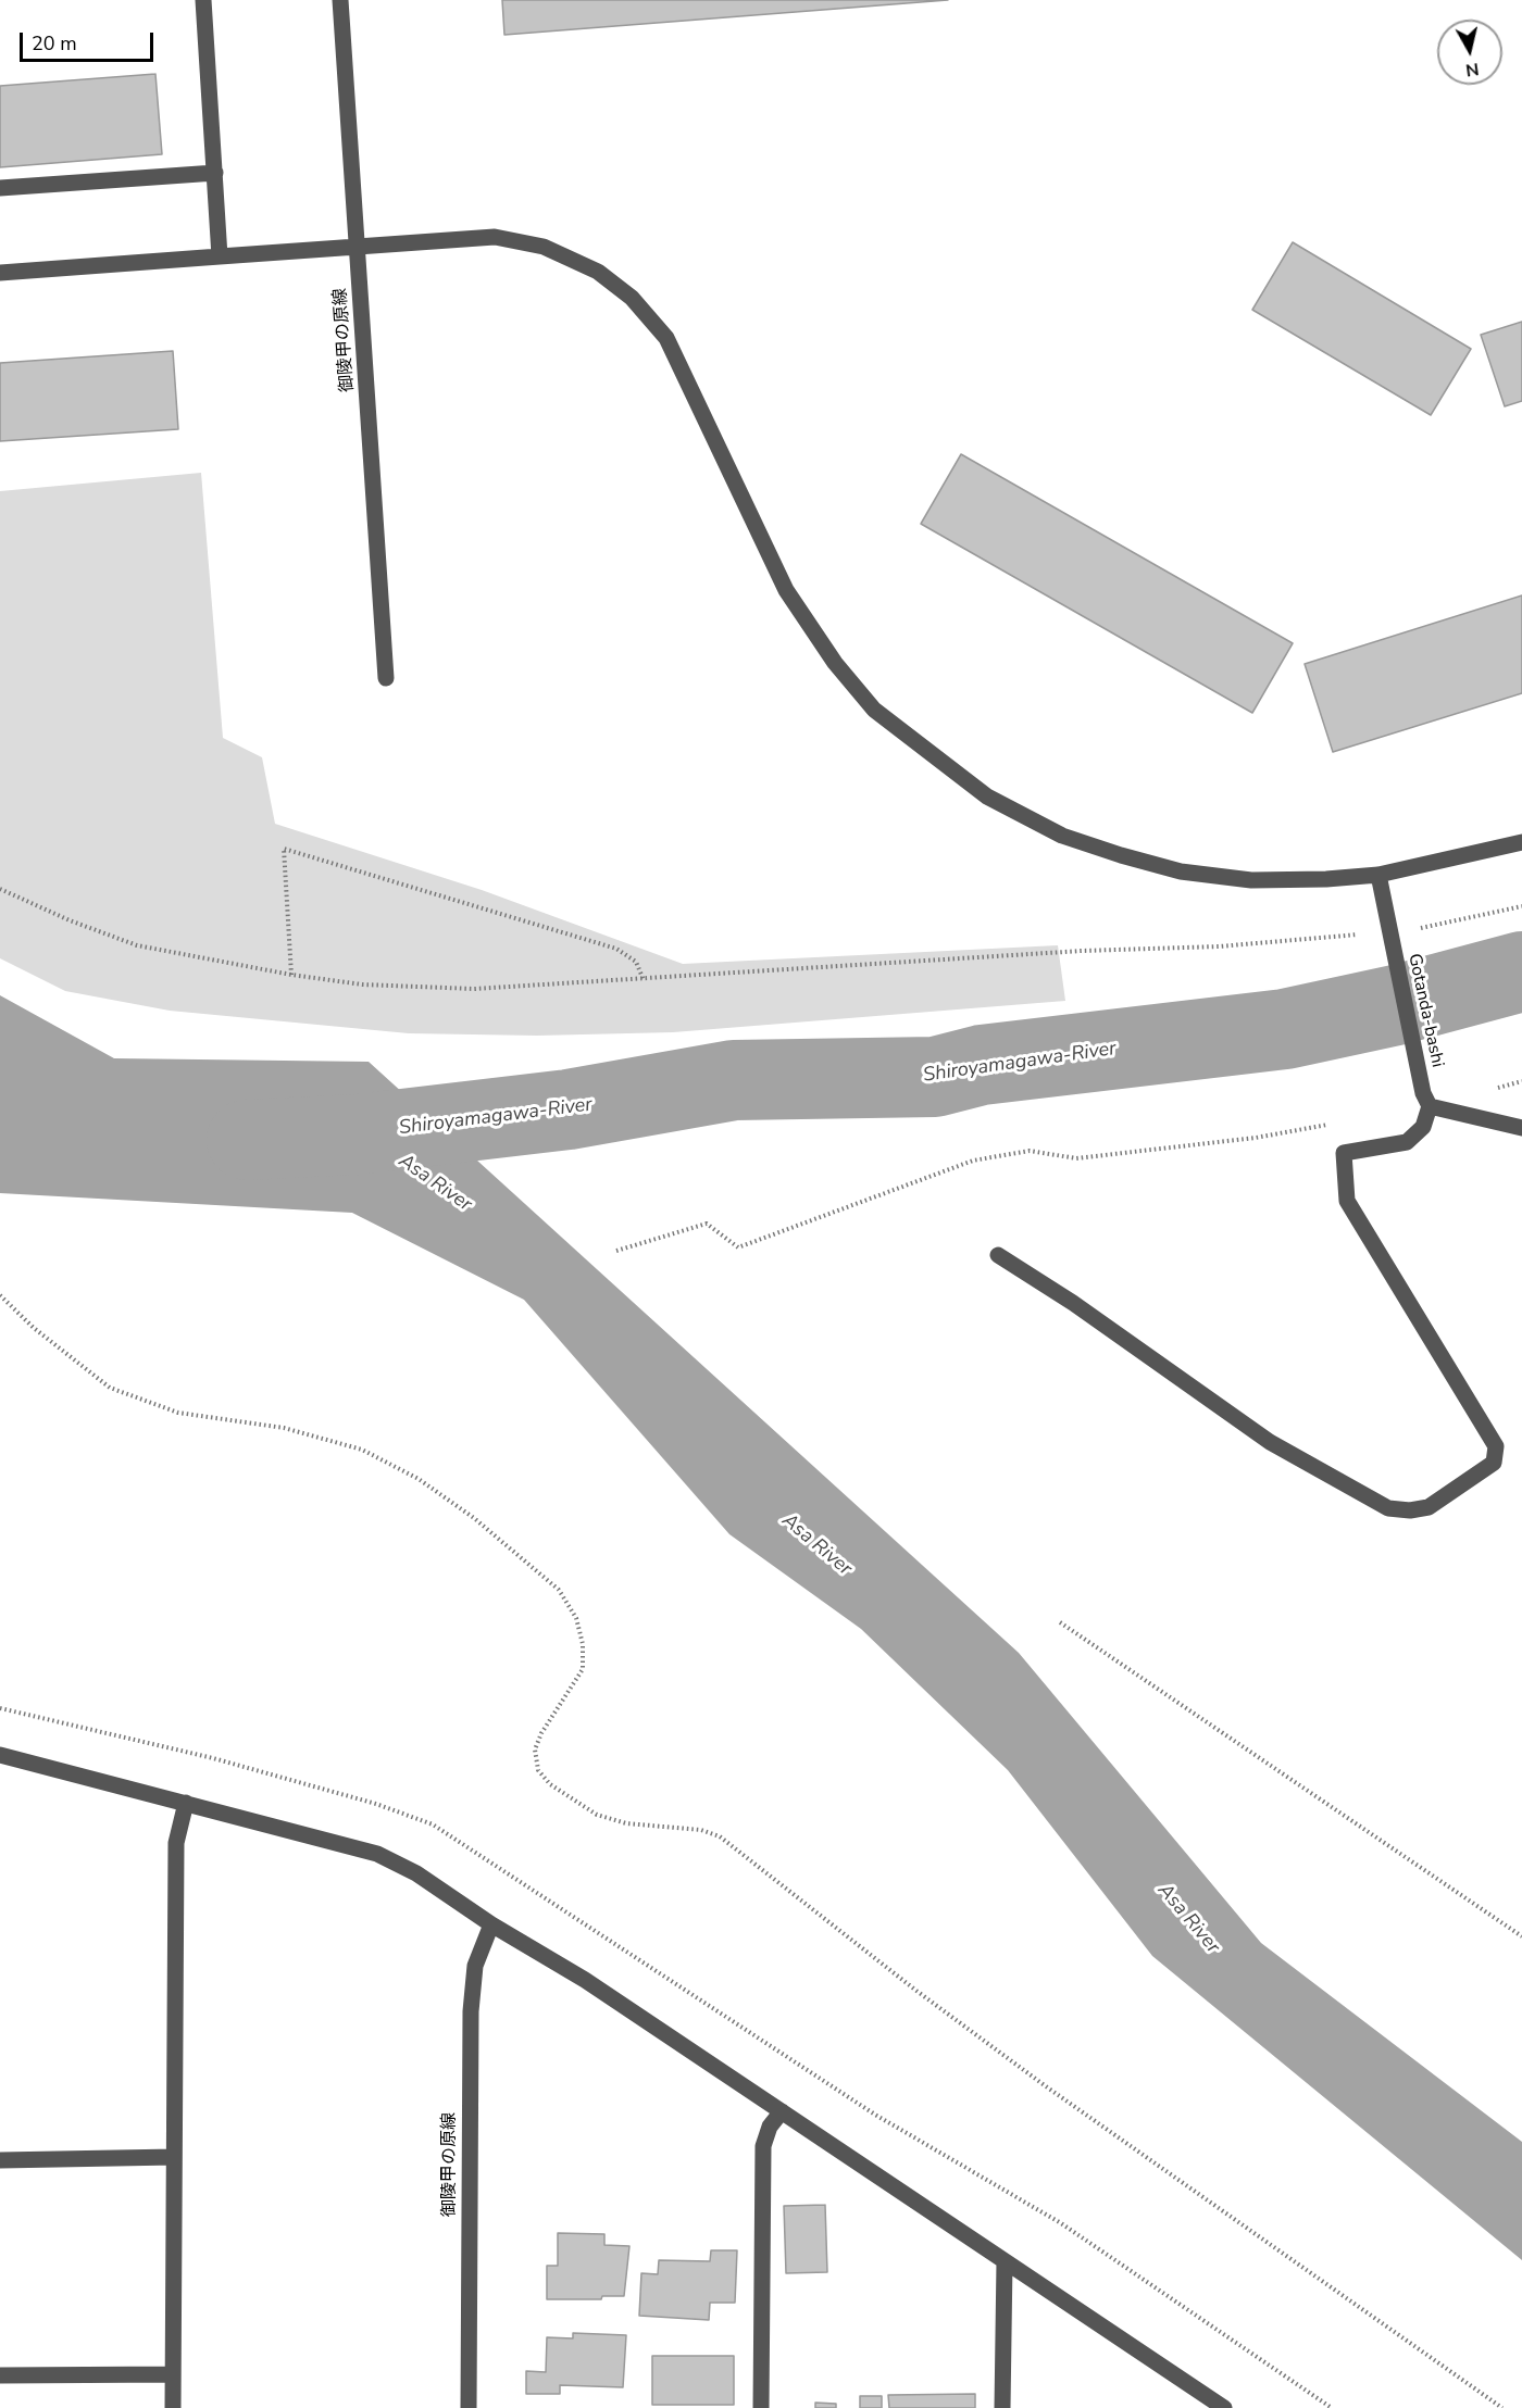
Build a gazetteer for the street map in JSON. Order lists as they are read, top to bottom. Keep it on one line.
{"streets":{"street":["御陵甲の原線","Gotanda-bashi"]},"water":["Shiroyamagawa-River","Asa River"],"scale_bar":"20 m","north":"bottom"}
